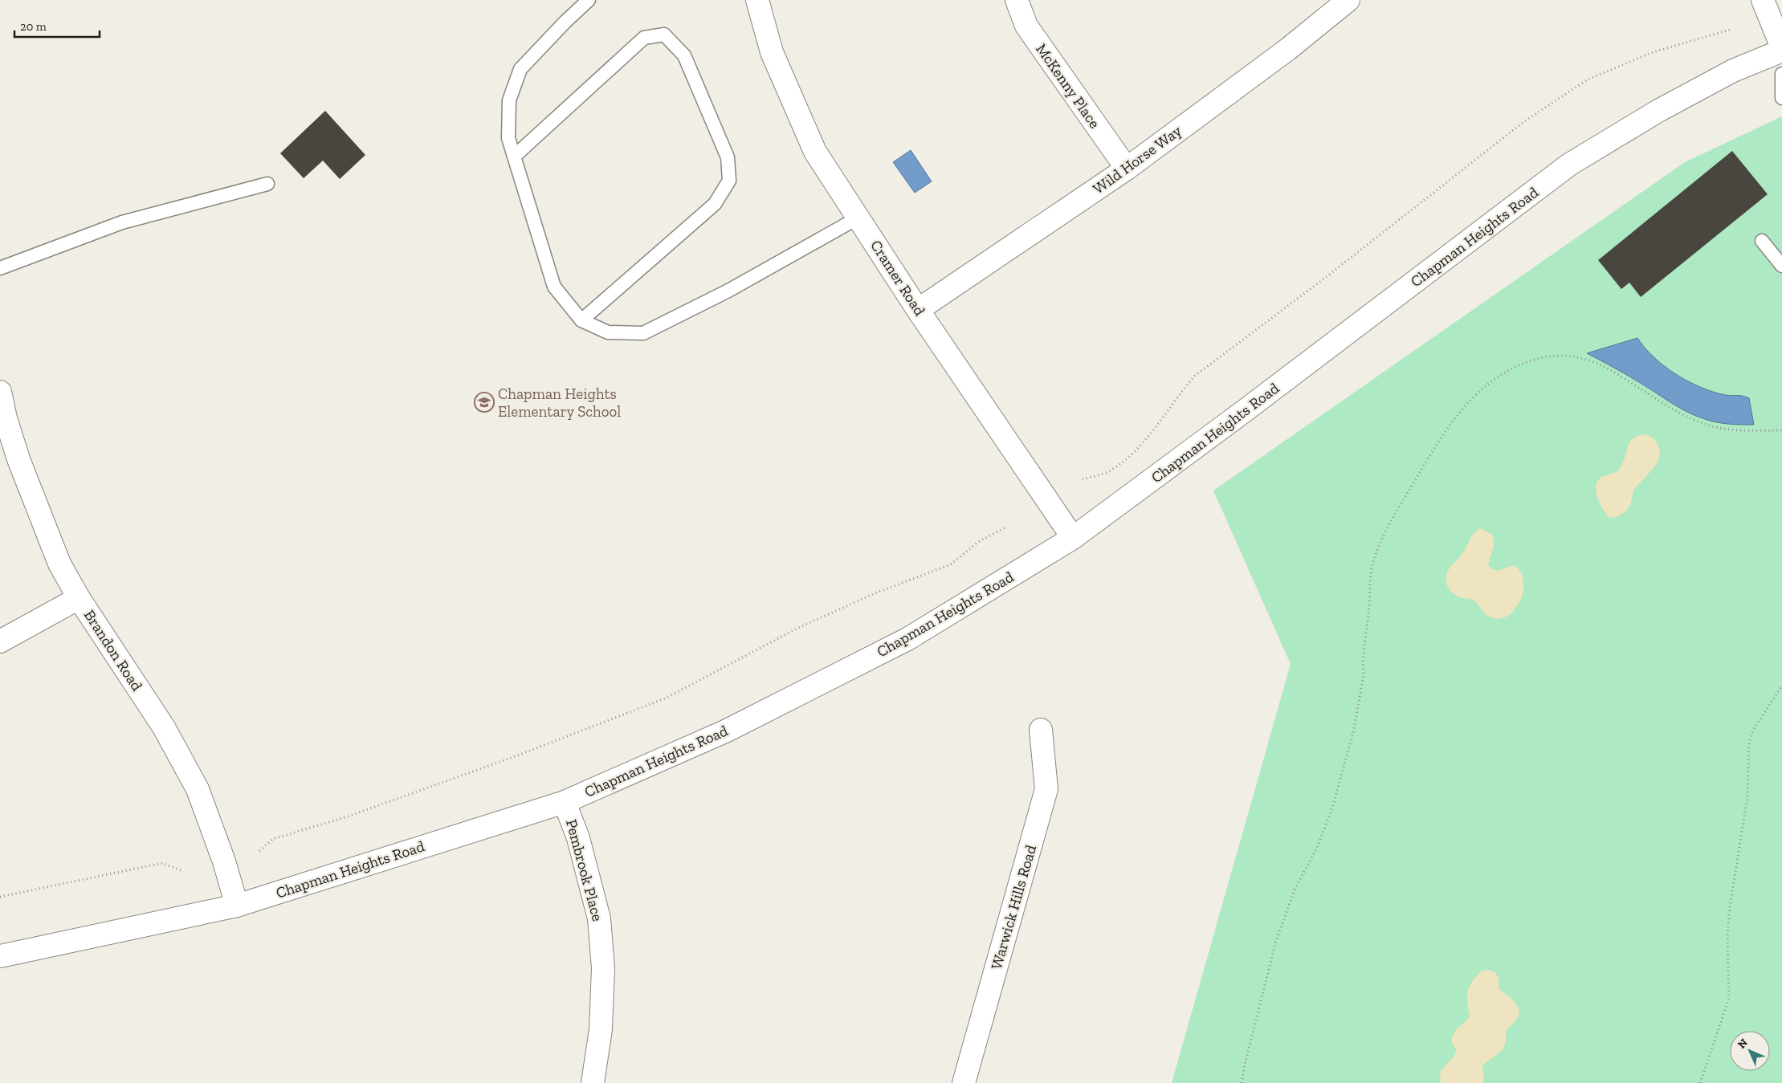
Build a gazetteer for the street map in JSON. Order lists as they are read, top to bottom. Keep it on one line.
{"streets":{"street":["McKenny Place","Wild Horse Way","Chapman Heights Road","Cramer Road","Brandon Road","Pembrook Place","Warwick Hills Road"]},"crossings":[["McKenny Place","Wild Horse Way"],["Wild Horse Way","Cramer Road"],["Chapman Heights Road","Cramer Road"],["Chapman Heights Road","Brandon Road"],["Chapman Heights Road","Pembrook Place"]],"places":{"school or university":["Chapman Heights Elementary School"]},"scale_bar":"20 m","north":"top left"}
